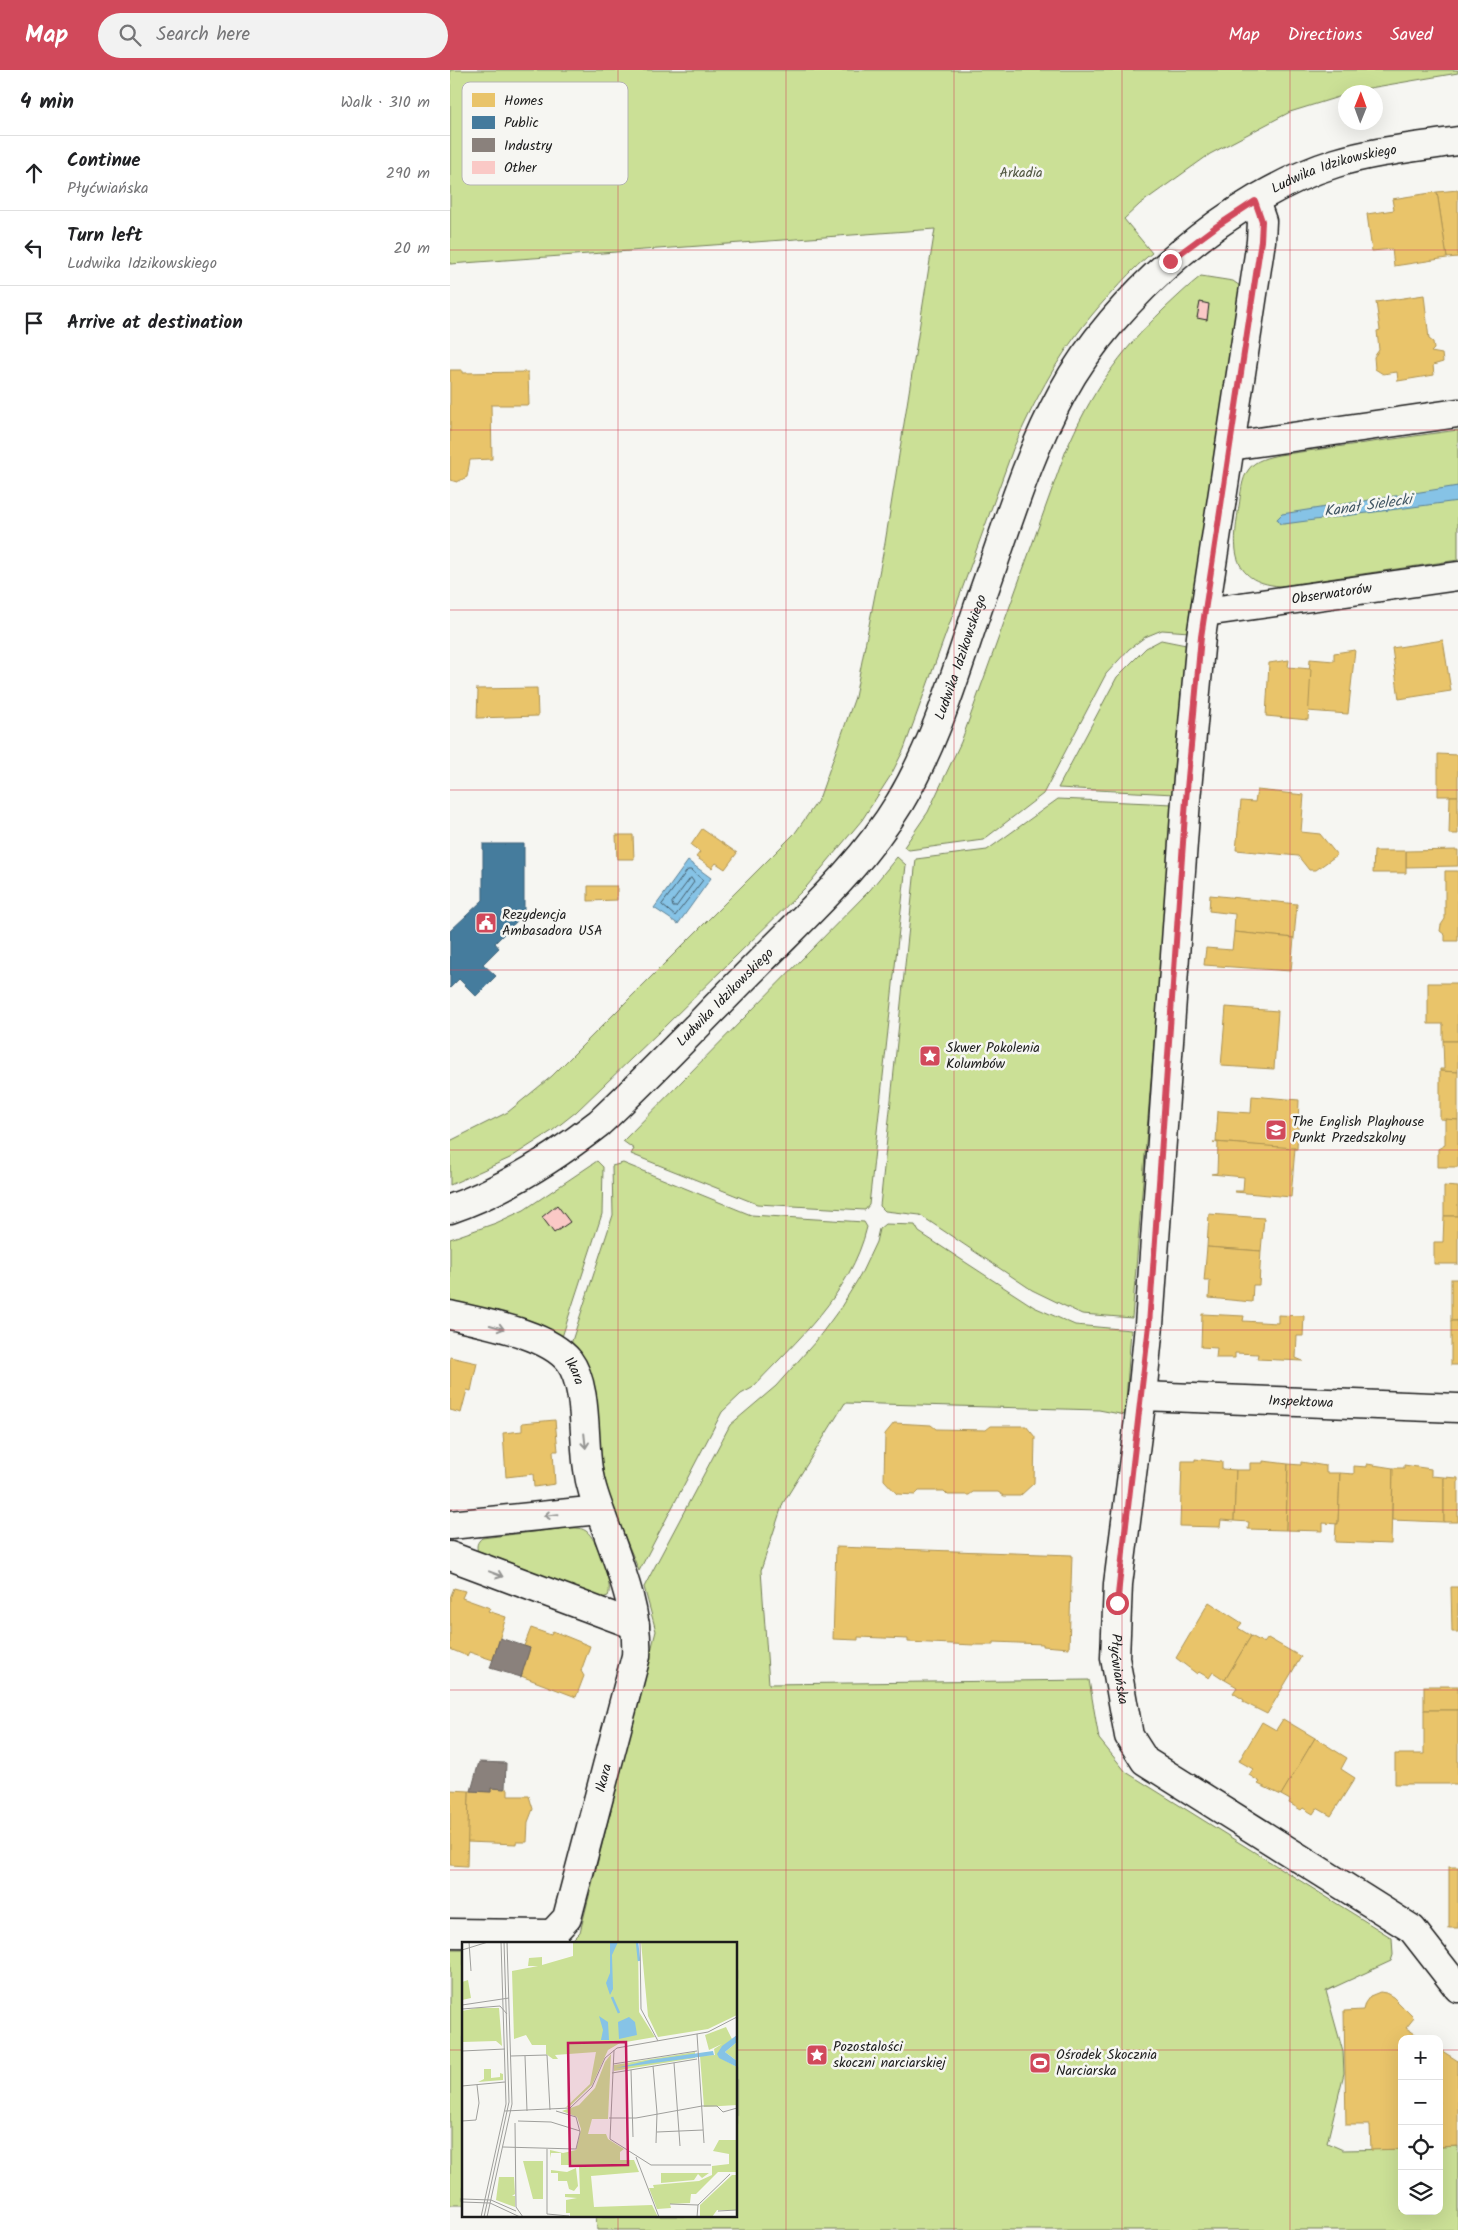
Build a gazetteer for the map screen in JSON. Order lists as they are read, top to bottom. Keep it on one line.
{"streets":{"street":["Ludwika Idzikowskiego","Obserwatorów","Ikara","Inspektowa","Płyćwiańska"]},"crossings":[["Ludwika Idzikowskiego","Płyćwiańska"],["Obserwatorów","Płyćwiańska"],["Inspektowa","Płyćwiańska"]],"water":["Kanał Sielecki"],"parks":["Arkadia"],"places":{"public building":["Rezydencja Ambasadora USA"],"place":["Skwer Pokolenia Kolumbów","Pozostalości skoczni narciarskiej"],"school or university":["The English Playhouse Punkt Przedszkolny"],"sports":["Ośrodek Skocznia Narciarska"]},"legend":["Homes","Public","Industry","Other"],"north":"top","page":{"header":"Map","search":"Search here","nav":["Map","Directions","Saved"],"heading":["4 min","Walk · 310 m"],"list":[["Continue","Płyćwiańska","290 m"],["Turn left","Ludwika Idzikowskiego","20 m"],"Arrive at destination"],"map_buttons":["+","−"]}}
